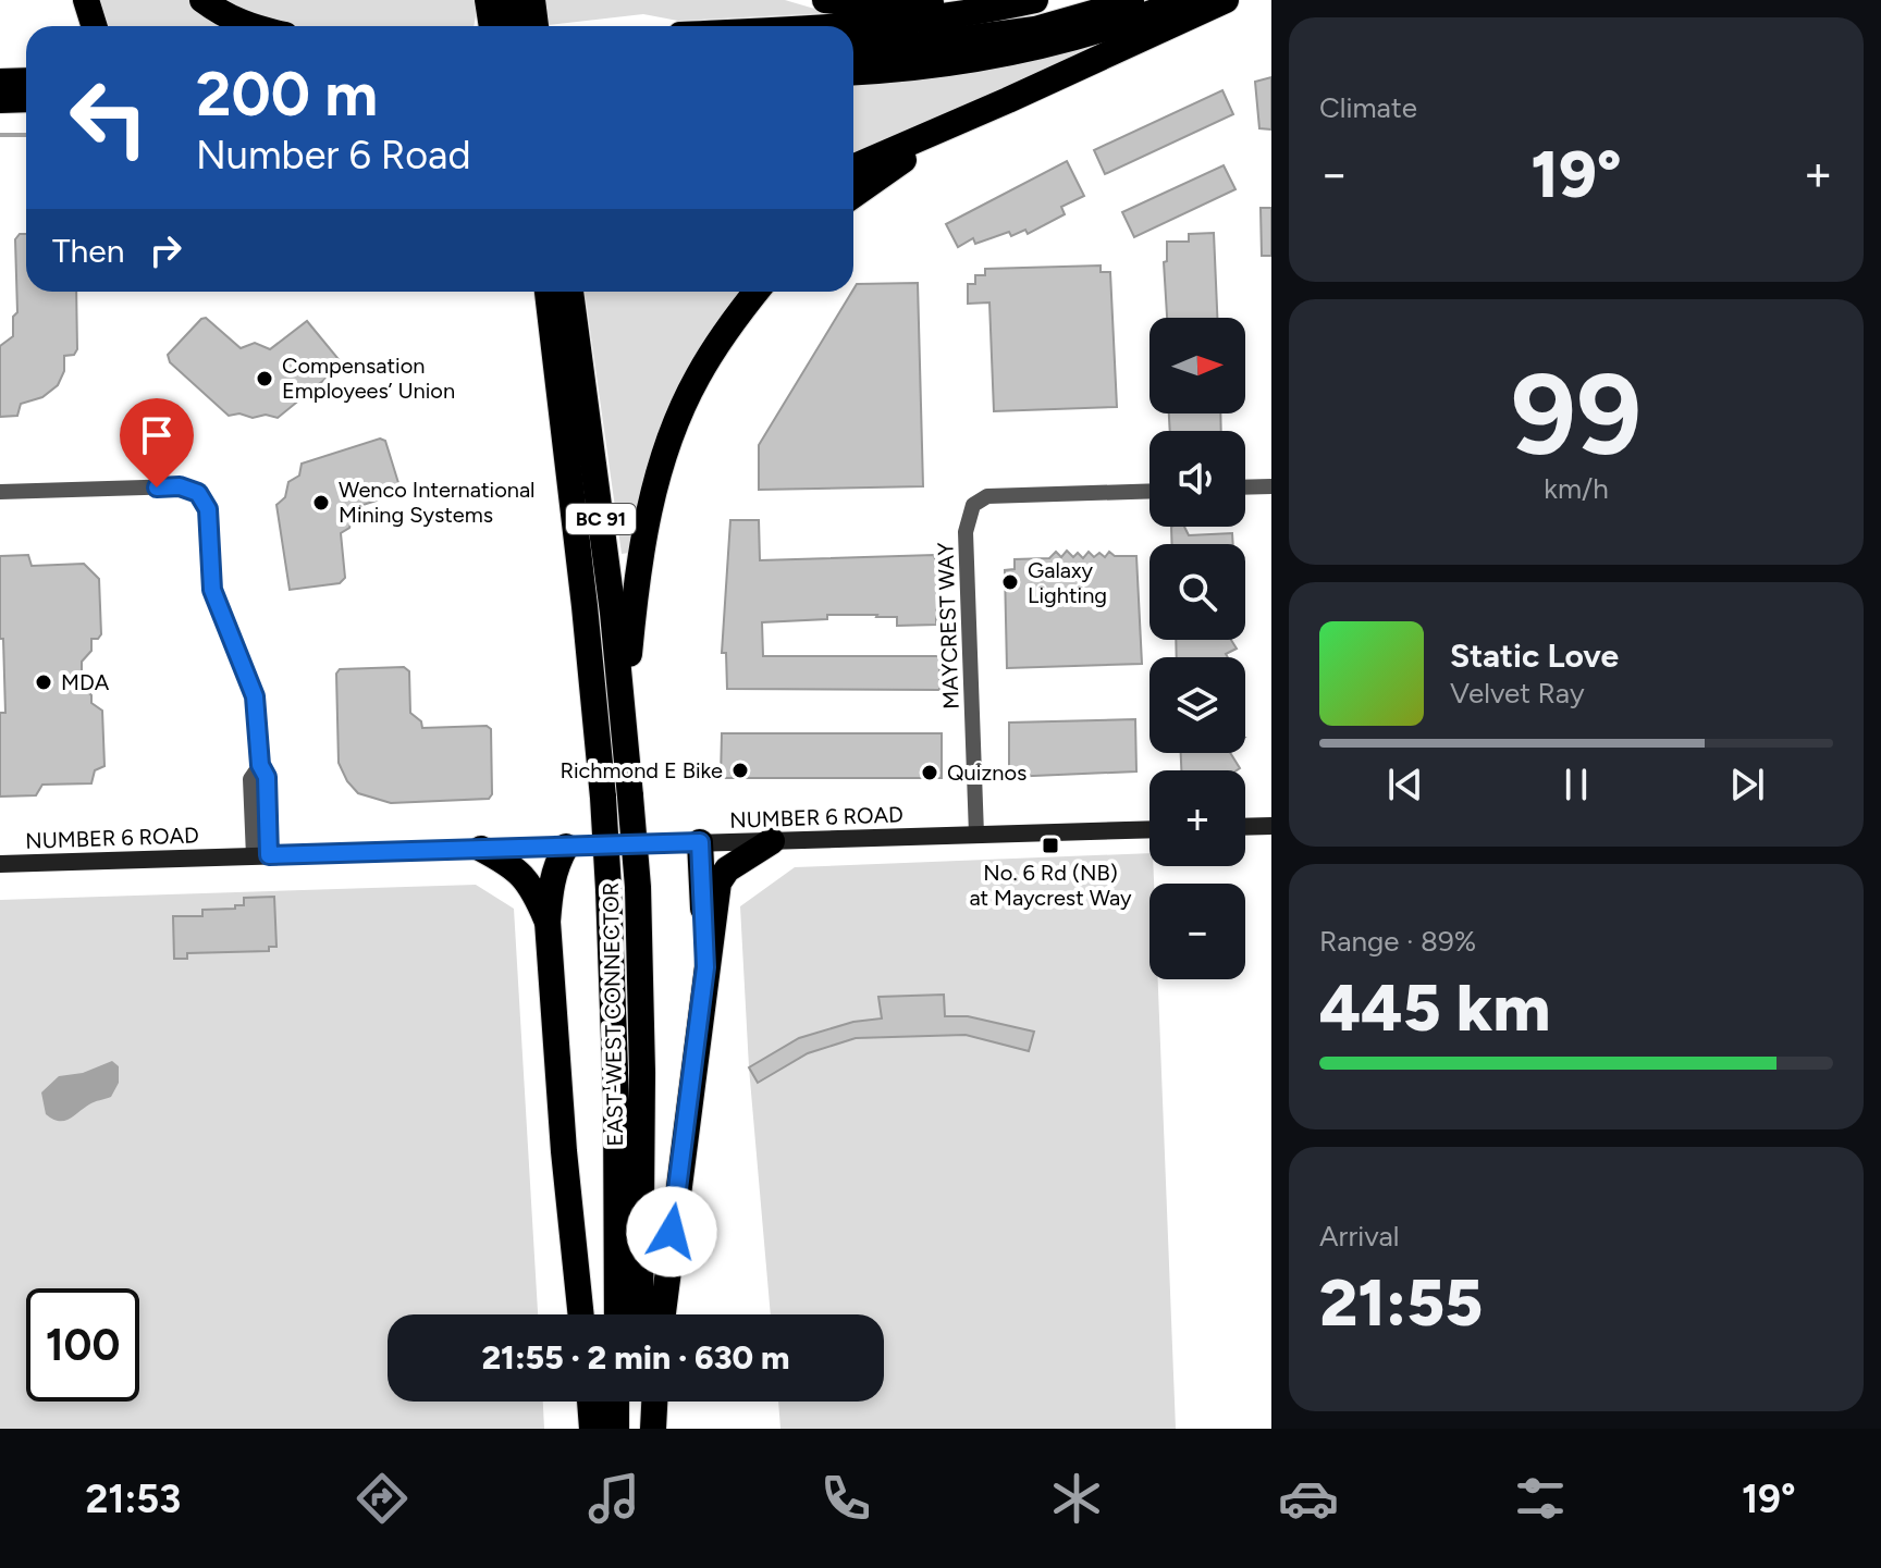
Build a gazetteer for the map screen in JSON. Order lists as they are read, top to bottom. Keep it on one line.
{"streets":{"highway":["BC 91","EAST-WEST CONNECTOR"],"main road":["NUMBER 6 ROAD"],"street":["MAYCREST WAY"]},"crossings":[["MAYCREST WAY","NUMBER 6 ROAD"]],"places":{"other":["Compensation Employees’ Union","Wenco International Mining Systems","Galaxy Lighting","MDA","Richmond E Bike","Quiznos"],"transit":["No. 6 Rd (NB) at Maycrest Way"]},"north":"right","page":{"tile":["Climate",["99","km/h"],["Range · 89%","445 km"],["Arrival","21:55"]],"turn":["200 m","Number 6 Road"],"heat":["−","19°","+"],"then":"Then","map_buttons":["+","−"],"song":["Static Love","Velvet Ray"],"limit":"100","trip":"21:55 · 2 min · 630 m","tabs":["21:53","19°"]}}
